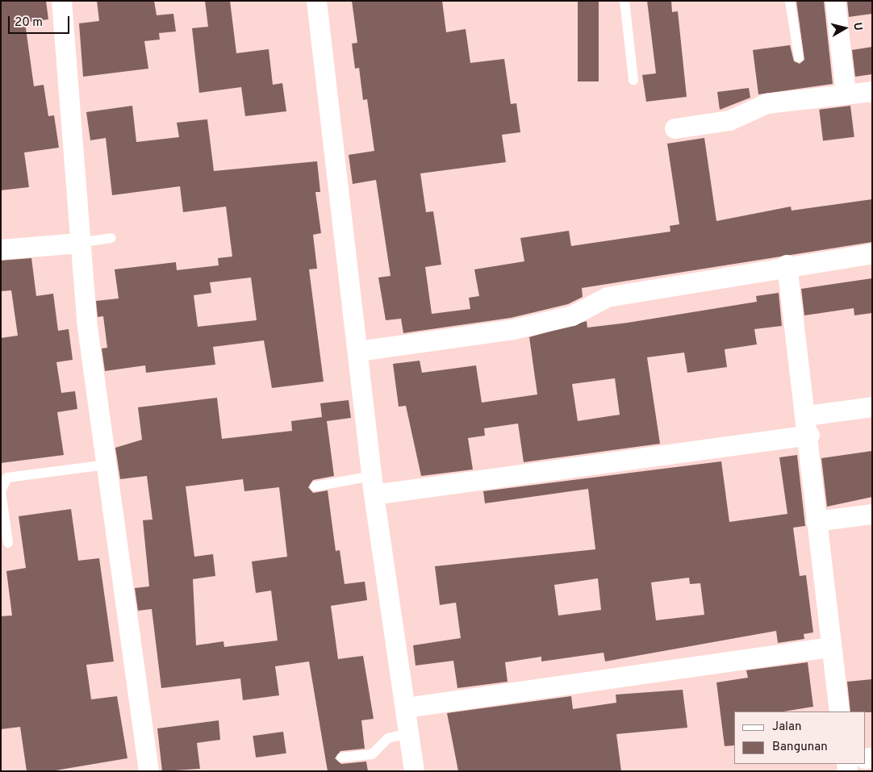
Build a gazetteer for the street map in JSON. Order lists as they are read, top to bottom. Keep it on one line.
{"legend":["Jalan","Bangunan"],"scale_bar":"20 m","north":"right"}
